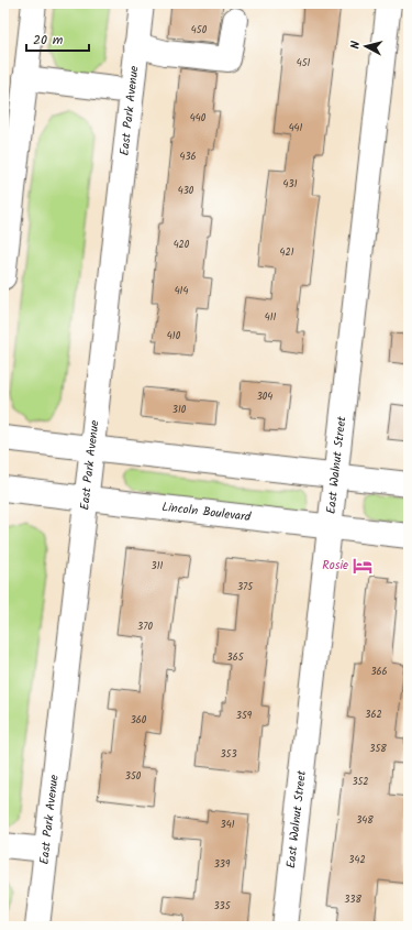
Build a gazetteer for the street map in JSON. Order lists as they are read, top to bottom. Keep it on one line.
{"streets":{"main road":["East Park Avenue","East Walnut Street","Lincoln Boulevard"]},"crossings":[["East Park Avenue","Lincoln Boulevard"],["East Walnut Street","Lincoln Boulevard"]],"places":{"hotel":["Rosie"]},"house_numbers":["450","451","440","441","436","431","430","420","421","414","411","410","304","310","311","375","370","365","366","362","359","360","358","353","350","352","348","341","342","339","338","335"],"scale_bar":"20 m","north":"left"}
